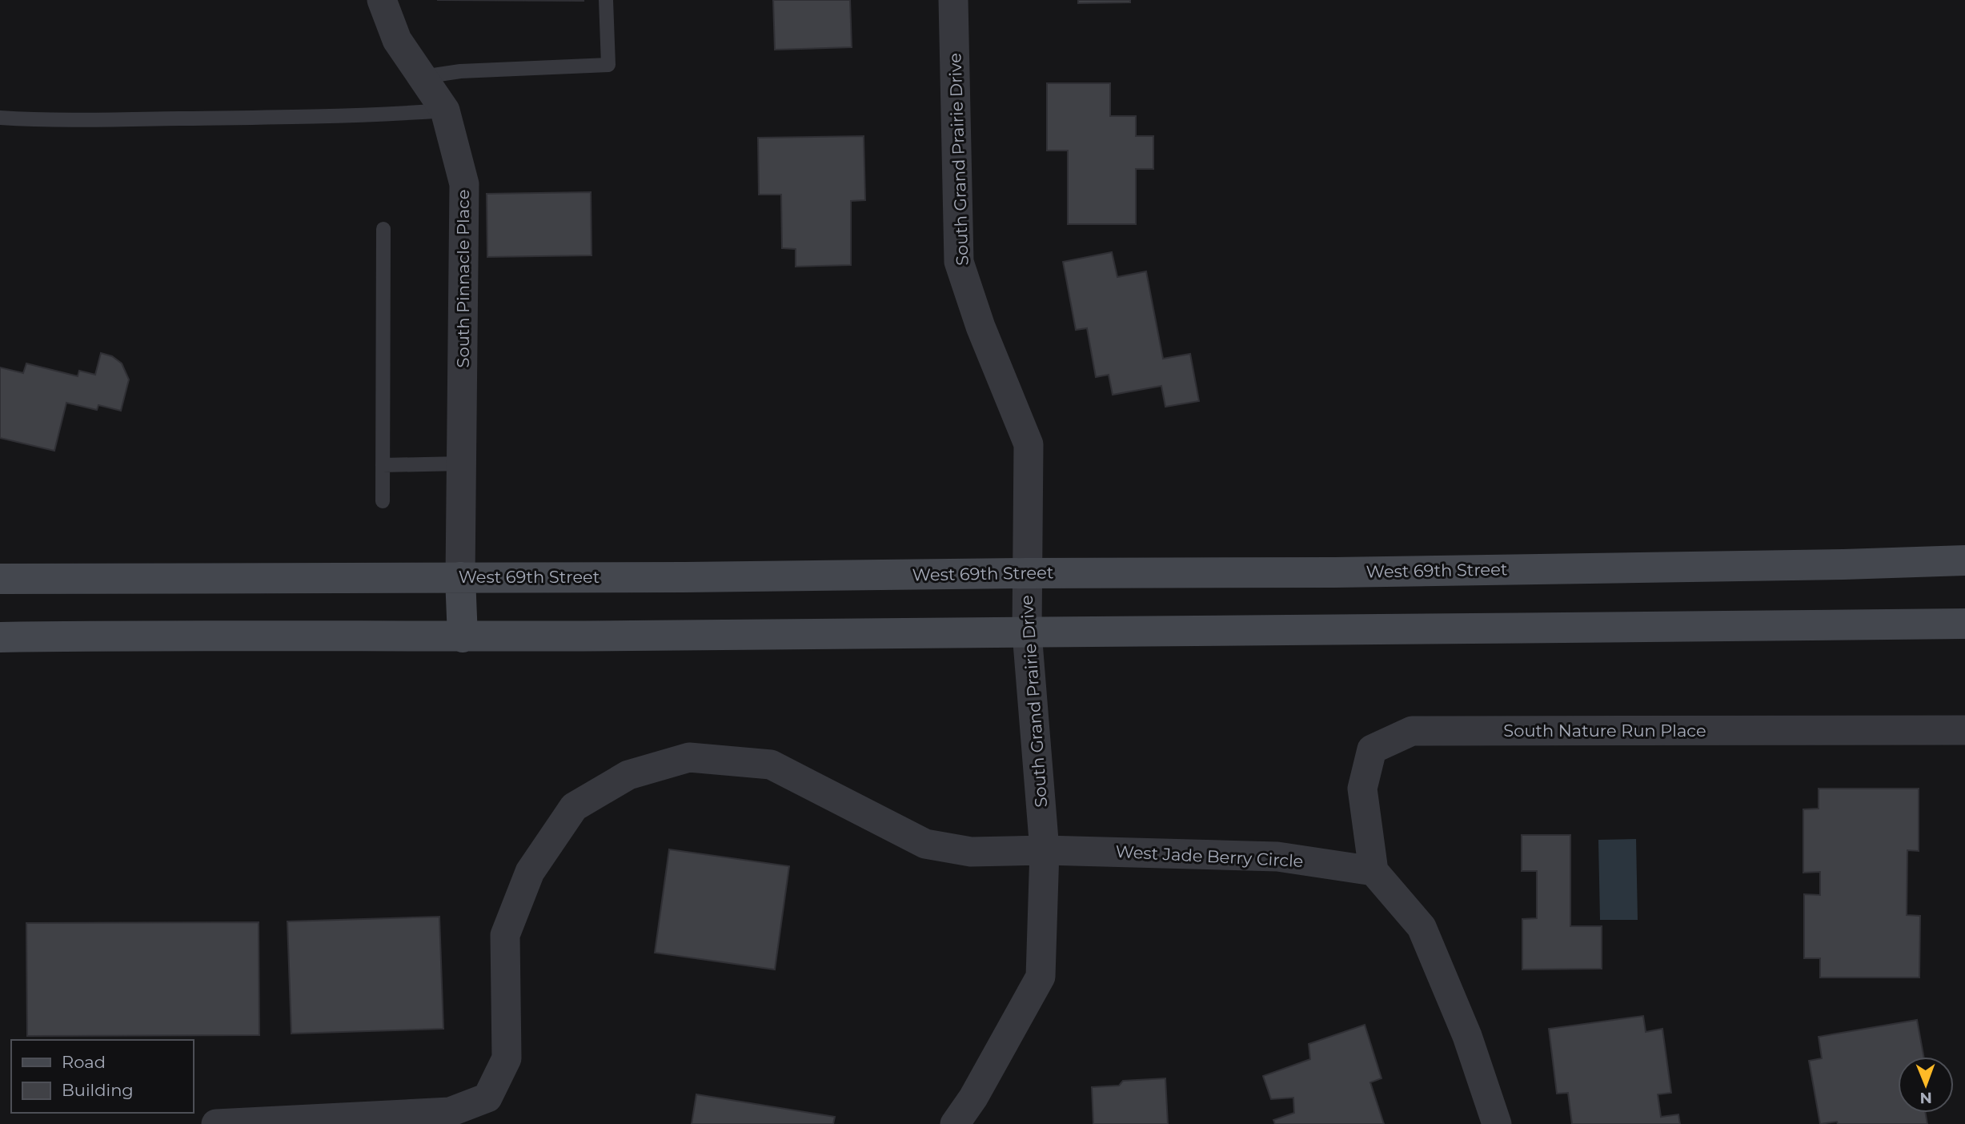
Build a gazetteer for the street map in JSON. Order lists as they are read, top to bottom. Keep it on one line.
{"streets":{"main road":["West 69th Street"],"street":["South Grand Prairie Drive","South Pinnacle Place","South Nature Run Place","West Jade Berry Circle"]},"crossings":[["South Grand Prairie Drive","West 69th Street"],["South Grand Prairie Drive","West Jade Berry Circle"],["South Pinnacle Place","West 69th Street"],["South Nature Run Place","West Jade Berry Circle"]],"legend":["Road","Building"],"north":"bottom"}
